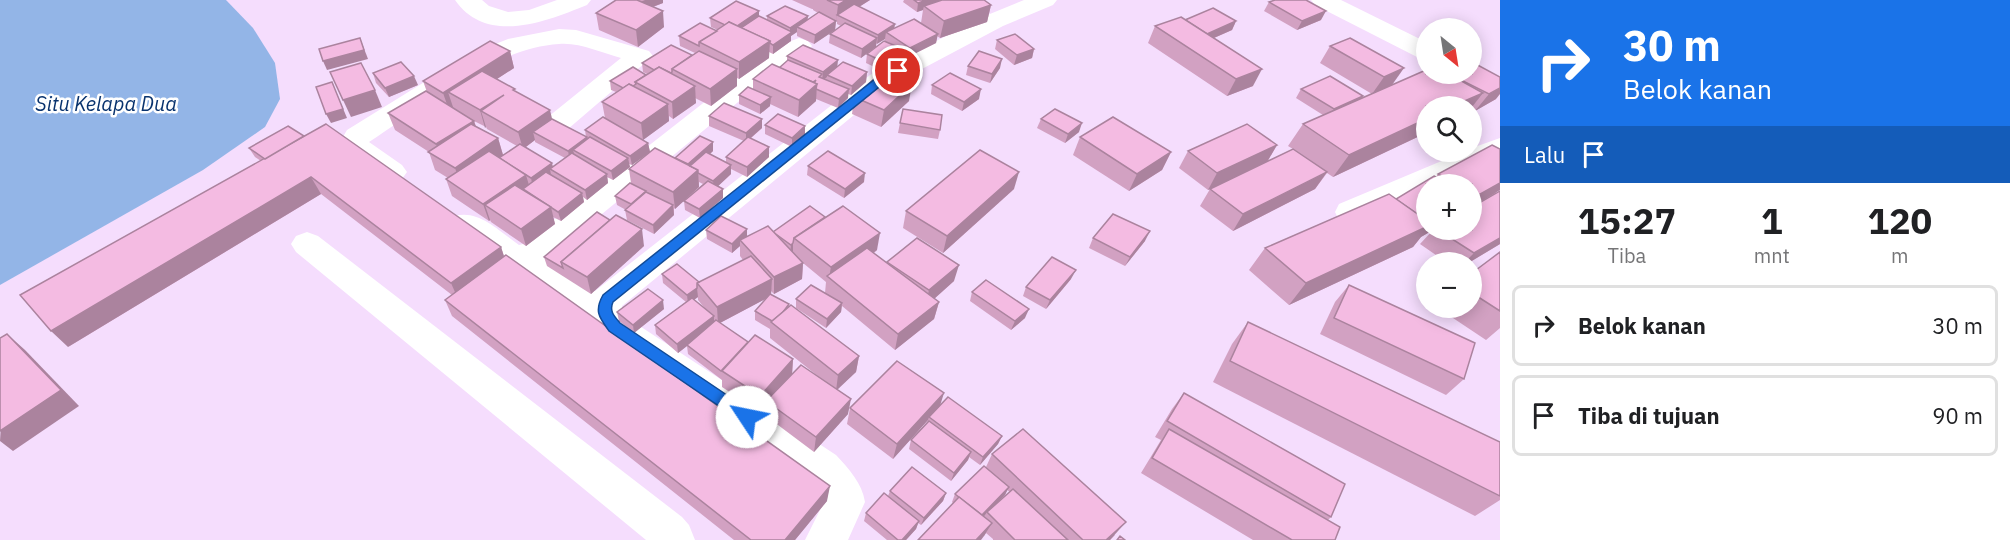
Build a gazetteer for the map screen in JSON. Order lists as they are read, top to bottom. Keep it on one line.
{"water":["Situ Kelapa Dua"],"north":"bottom right","page":{"turn":["30 m","Belok kanan"],"map_buttons":["+","−"],"then":"Lalu","eta":["15:27","Tiba","1","mnt","120","m"],"list":[{"name":"Belok kanan","value":"30 m"},{"name":"Tiba di tujuan","value":"90 m"}]}}
